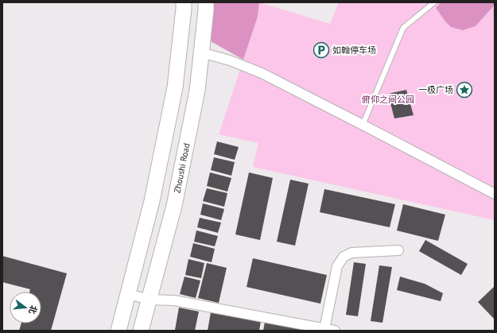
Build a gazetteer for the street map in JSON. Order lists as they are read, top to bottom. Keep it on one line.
{"streets":{"main road":["Zhoushi Road"]},"parks":["俯仰之间公园"],"places":{"parking":["如翰停车场"],"place":["一极广场"]},"north":"right"}
